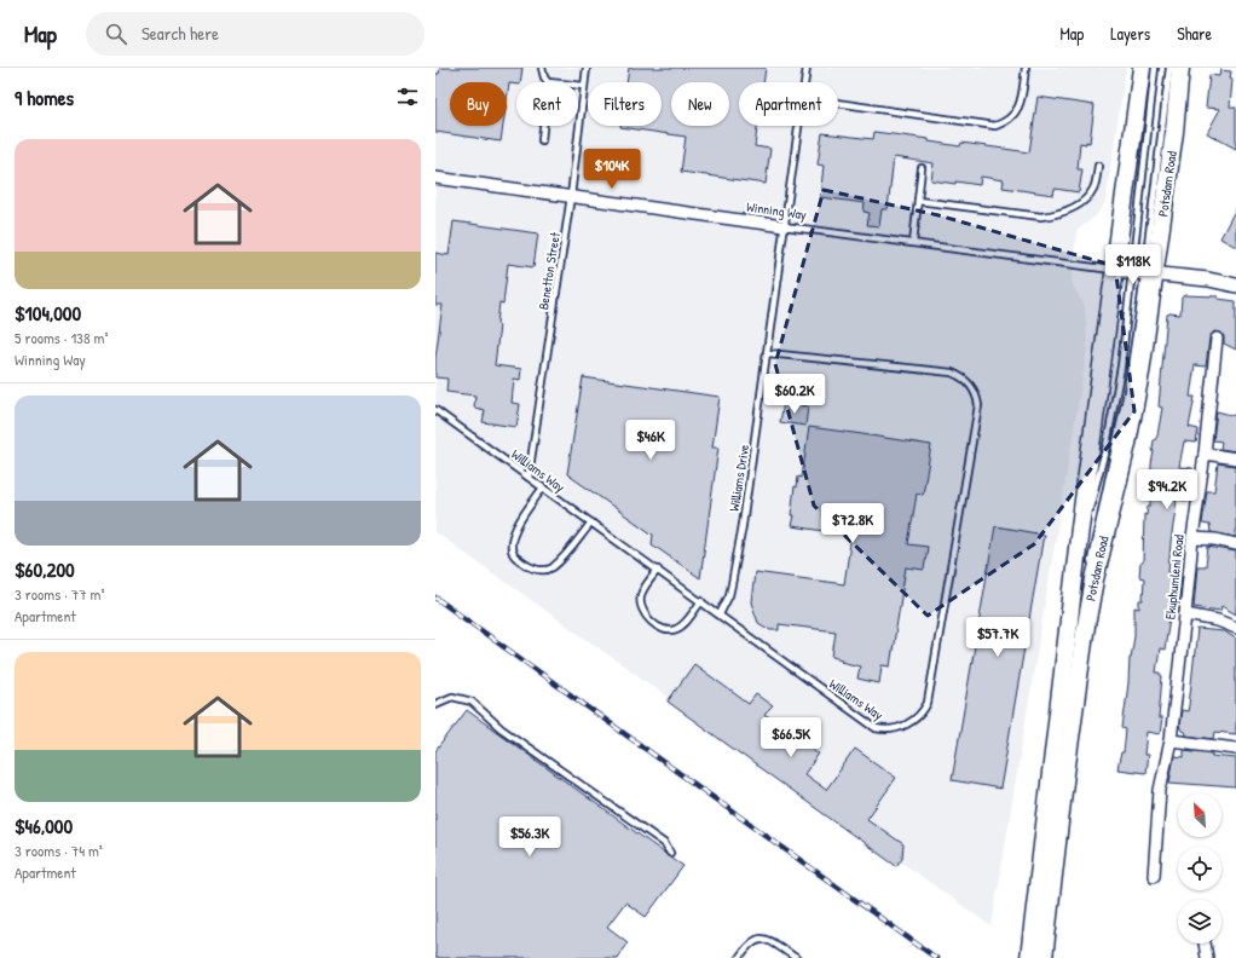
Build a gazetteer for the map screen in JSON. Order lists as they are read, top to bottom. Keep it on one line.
{"streets":{"main road":["Potsdam Road"],"street":["Winning Way","Ekuphumleni Road"],"lane":["Benetton Street","Williams Way","Williams Drive"]},"crossings":[["Potsdam Road","Winning Way"],["Winning Way","Benetton Street"],["Winning Way","Williams Drive"],["Benetton Street","Williams Way"],["Williams Way","Williams Drive"]],"north":"top left","page":{"header":"Map","search":"Search here","nav":["Map","Layers","Share"],"heading":"9 homes","chip":["Buy","Rent","Filters","New","Apartment"],"list":[{"name":"$104,000","note":"5 rooms · 138 m² · Winning Way"},{"name":"$60,200","note":"3 rooms · 77 m² · Apartment"},{"name":"$46,000","note":"3 rooms · 74 m² · Apartment"}],"price":["$104K","$118K","$60.2K","$46K","$94.2K","$72.8K","$57.7K","$66.5K","$56.3K"]}}
